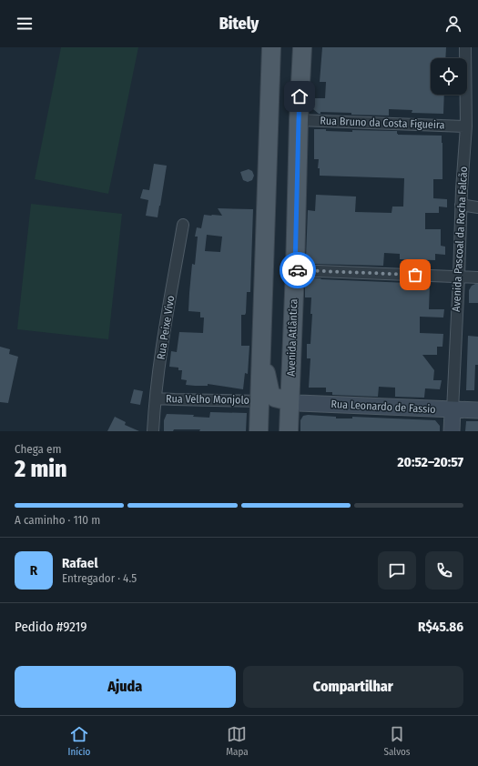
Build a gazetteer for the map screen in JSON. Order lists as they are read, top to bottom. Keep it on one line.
{"streets":{"main road":["Avenida Atlântica"],"street":["Rua Bruno da Costa Figueira","Avenida Pascoal da Rocha Falcão","Rua Peixe Vivo","Rua Velho Monjolo","Rua Leonardo de Fassio"]},"crossings":[["Rua Bruno da Costa Figueira","Avenida Pascoal da Rocha Falcão"],["Rua Bruno da Costa Figueira","Avenida Atlântica"],["Avenida Pascoal da Rocha Falcão","Rua Leonardo de Fassio"],["Rua Peixe Vivo","Rua Velho Monjolo"],["Avenida Atlântica","Rua Leonardo de Fassio"]],"page":{"header":"Bitely","heading":["2 min","Chega em","20:52–20:57"],"panel":["Rafael","Entregador · 4.5","Pedido #9219","R$45.86"],"bar":"A caminho · 110 m","round":"R","buttons":["Ajuda","Compartilhar"],"tabs":["Início","Mapa","Salvos"]}}
